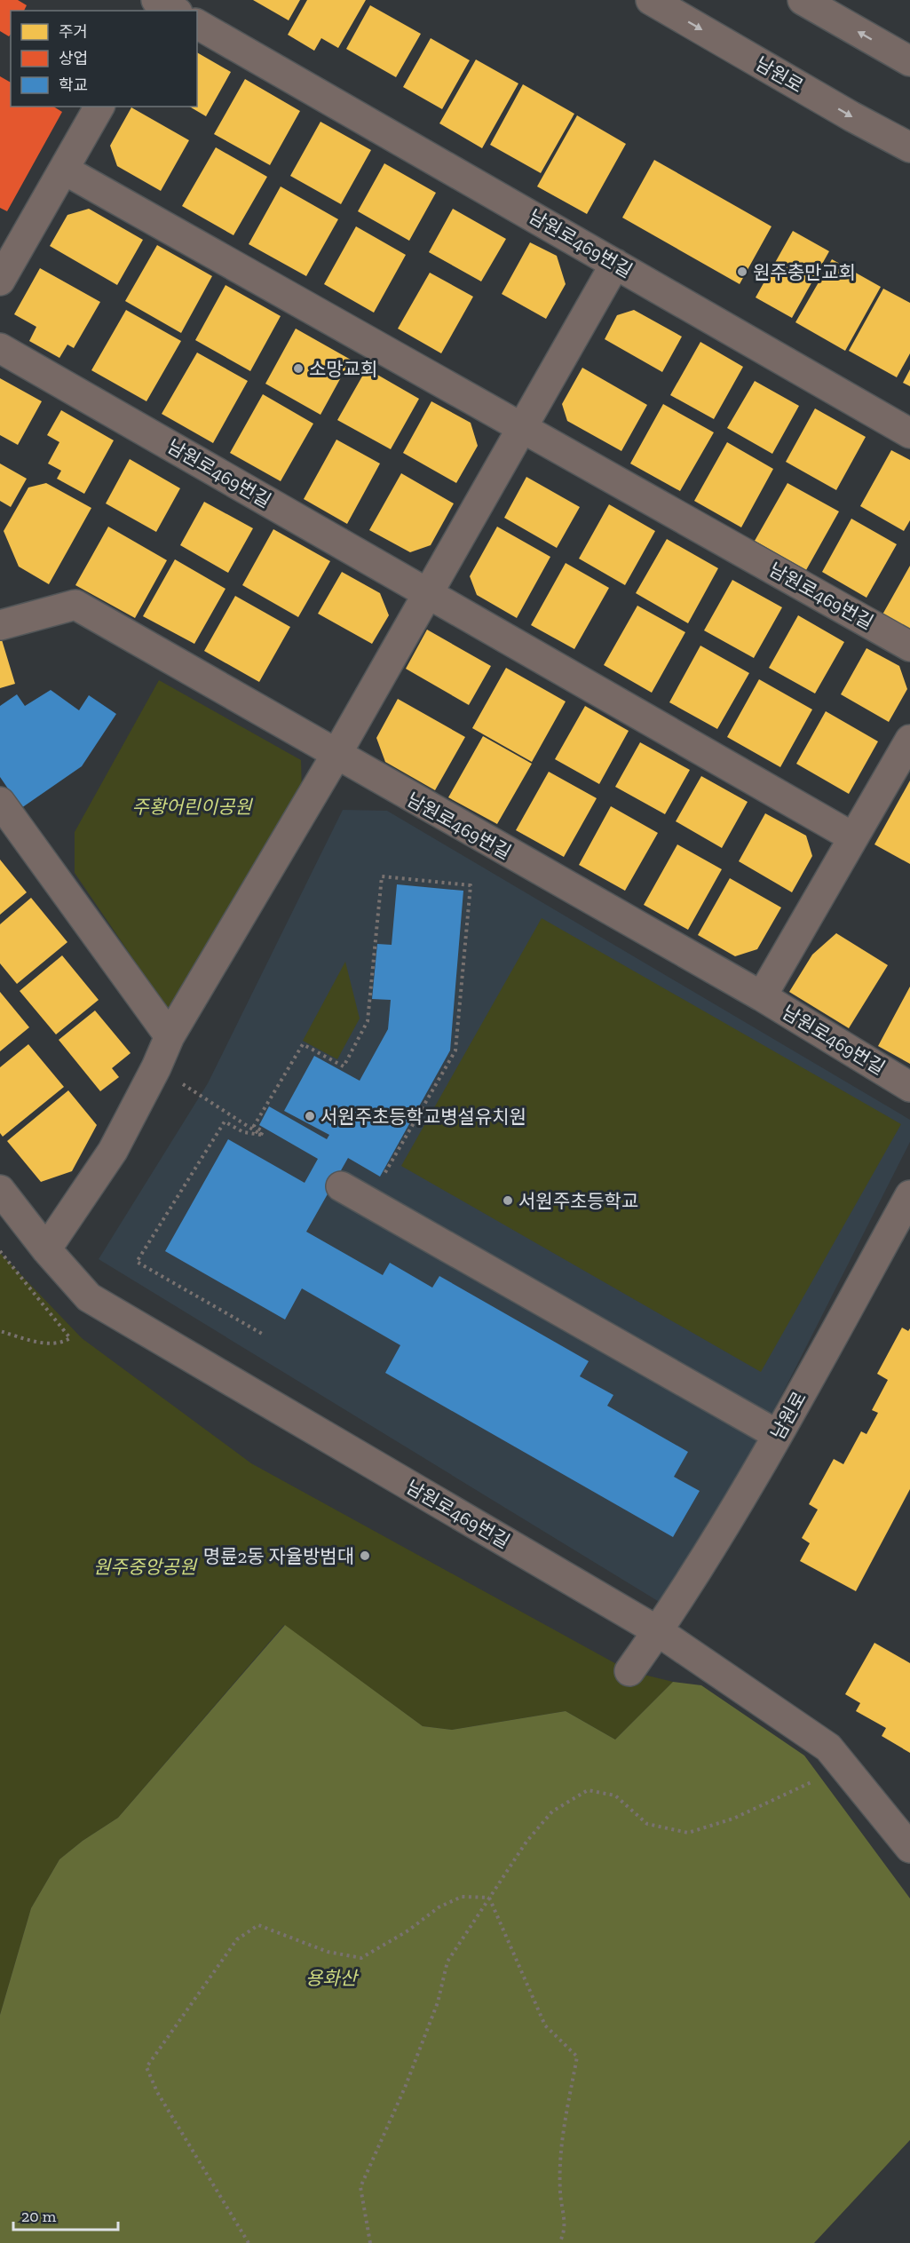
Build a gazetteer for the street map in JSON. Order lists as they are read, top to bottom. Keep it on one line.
{"streets":{"street":["남원로","남원로469번길"]},"crossings":[["남원로","남원로469번길"]],"parks":["주황어린이공원","원주중앙공원","용화산"],"places":["원주충만교회","소망교회","서원주초등학교병설유치원","서원주초등학교","명륜2동 자율방범대"],"legend":["주거","상업","학교"],"scale_bar":"20 m"}
